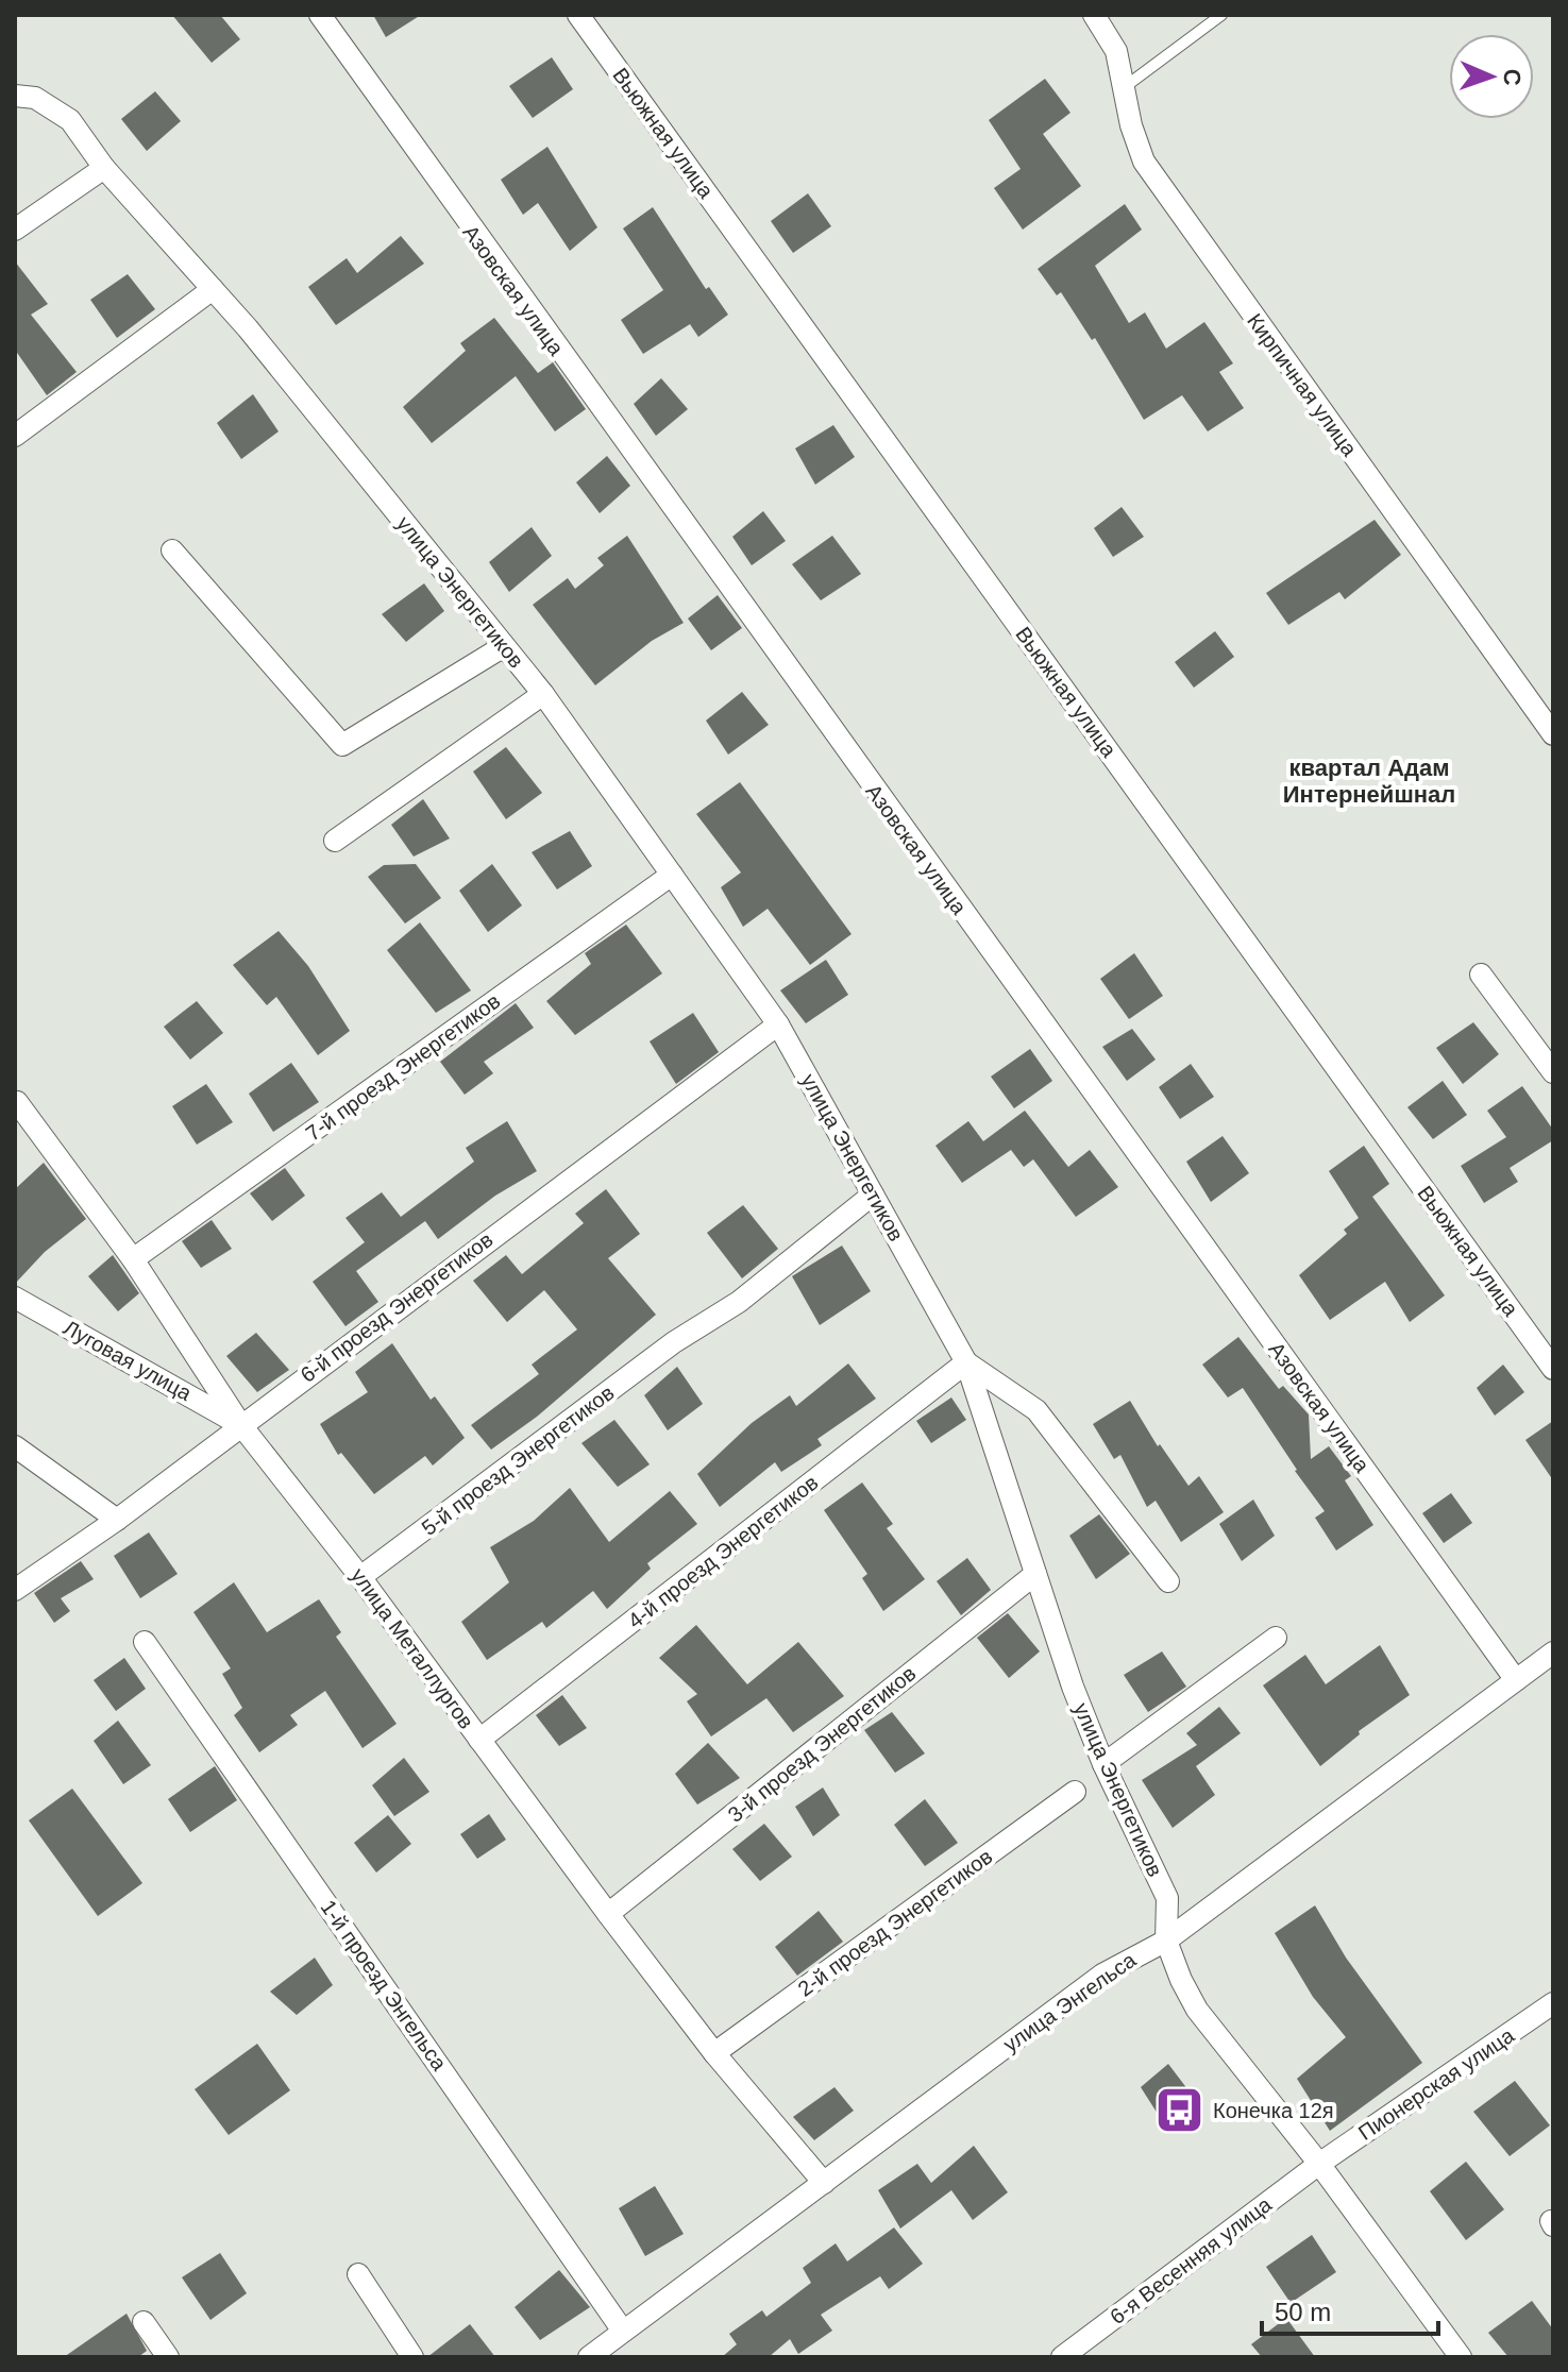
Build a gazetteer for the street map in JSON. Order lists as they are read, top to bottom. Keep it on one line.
{"streets":{"street":["Вьюжная улица","Азовская улица","Кирпичная улица","улица Энергетиков","7-й проезд Энергетиков","6-й проезд Энергетиков","Луговая улица","5-й проезд Энергетиков","4-й проезд Энергетиков","улица Металлургов","3-й проезд Энергетиков","2-й проезд Энергетиков","1-й проезд Энгельса","улица Энгельса","Пионерская улица","6-я Весенняя улица"]},"crossings":[["Азовская улица","улица Энгельса"],["улица Энергетиков","7-й проезд Энергетиков"],["улица Энергетиков","6-й проезд Энергетиков"],["улица Энергетиков","5-й проезд Энергетиков"],["улица Энергетиков","4-й проезд Энергетиков"],["улица Энергетиков","3-й проезд Энергетиков"],["улица Энергетиков","улица Энгельса"],["улица Энергетиков","Пионерская улица"],["улица Энергетиков","6-я Весенняя улица"],["7-й проезд Энергетиков","улица Металлургов"],["6-й проезд Энергетиков","Луговая улица"],["6-й проезд Энергетиков","улица Металлургов"],["Луговая улица","улица Металлургов"],["5-й проезд Энергетиков","улица Металлургов"],["4-й проезд Энергетиков","улица Металлургов"],["улица Металлургов","3-й проезд Энергетиков"],["улица Металлургов","2-й проезд Энергетиков"],["улица Металлургов","улица Энгельса"],["1-й проезд Энгельса","улица Энгельса"],["Пионерская улица","6-я Весенняя улица"]],"districts":["квартал Адам Интернейшнал"],"places":{"bus stop":["Конечка 12я"]},"scale_bar":"50 m","north":"right"}
